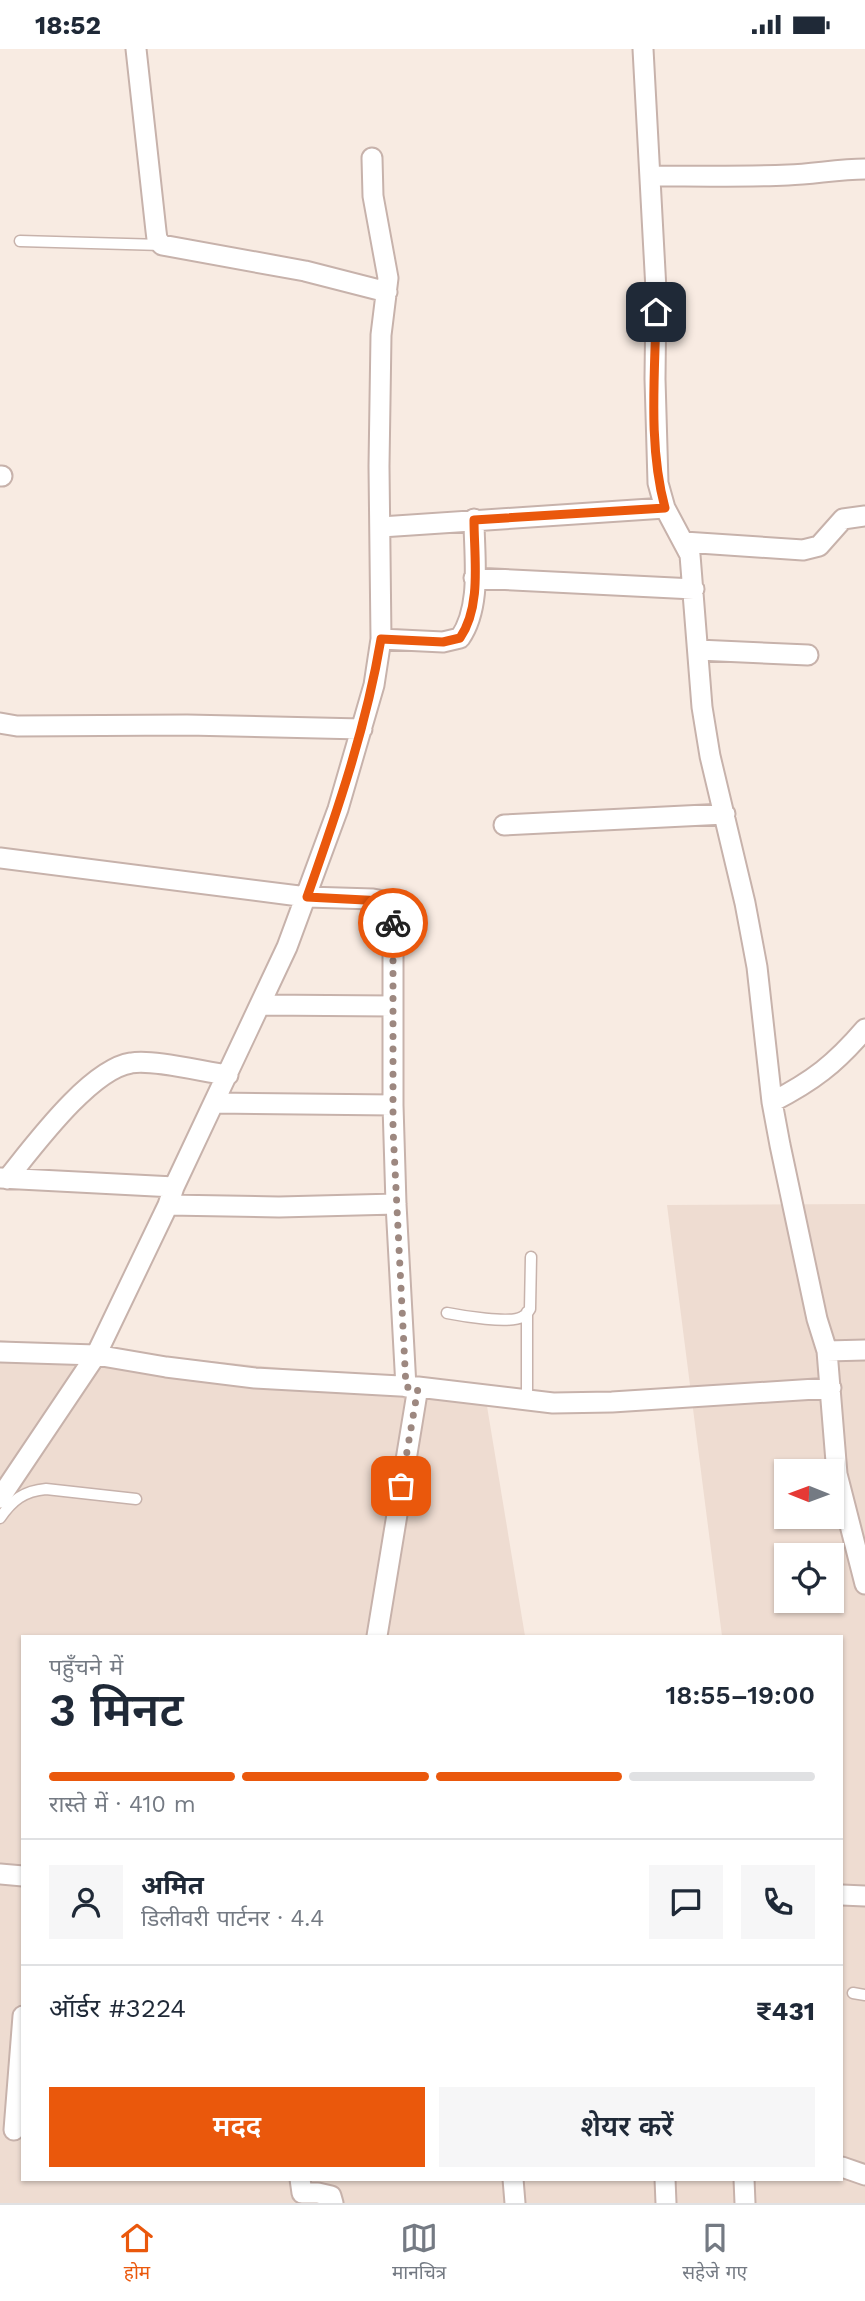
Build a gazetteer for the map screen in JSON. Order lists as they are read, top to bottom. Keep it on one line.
{"north":"left","page":{"status":"18:52","heading":["3 मिनट","पहुँचने में","18:55–19:00"],"panel":["अमित","डिलीवरी पार्टनर · 4.4","ऑर्डर #3224","₹431"],"bar":"रास्ते में · 410 m","buttons":["मदद","शेयर करें"],"tabs":["होम","मानचित्र","सहेजे गए"]}}
